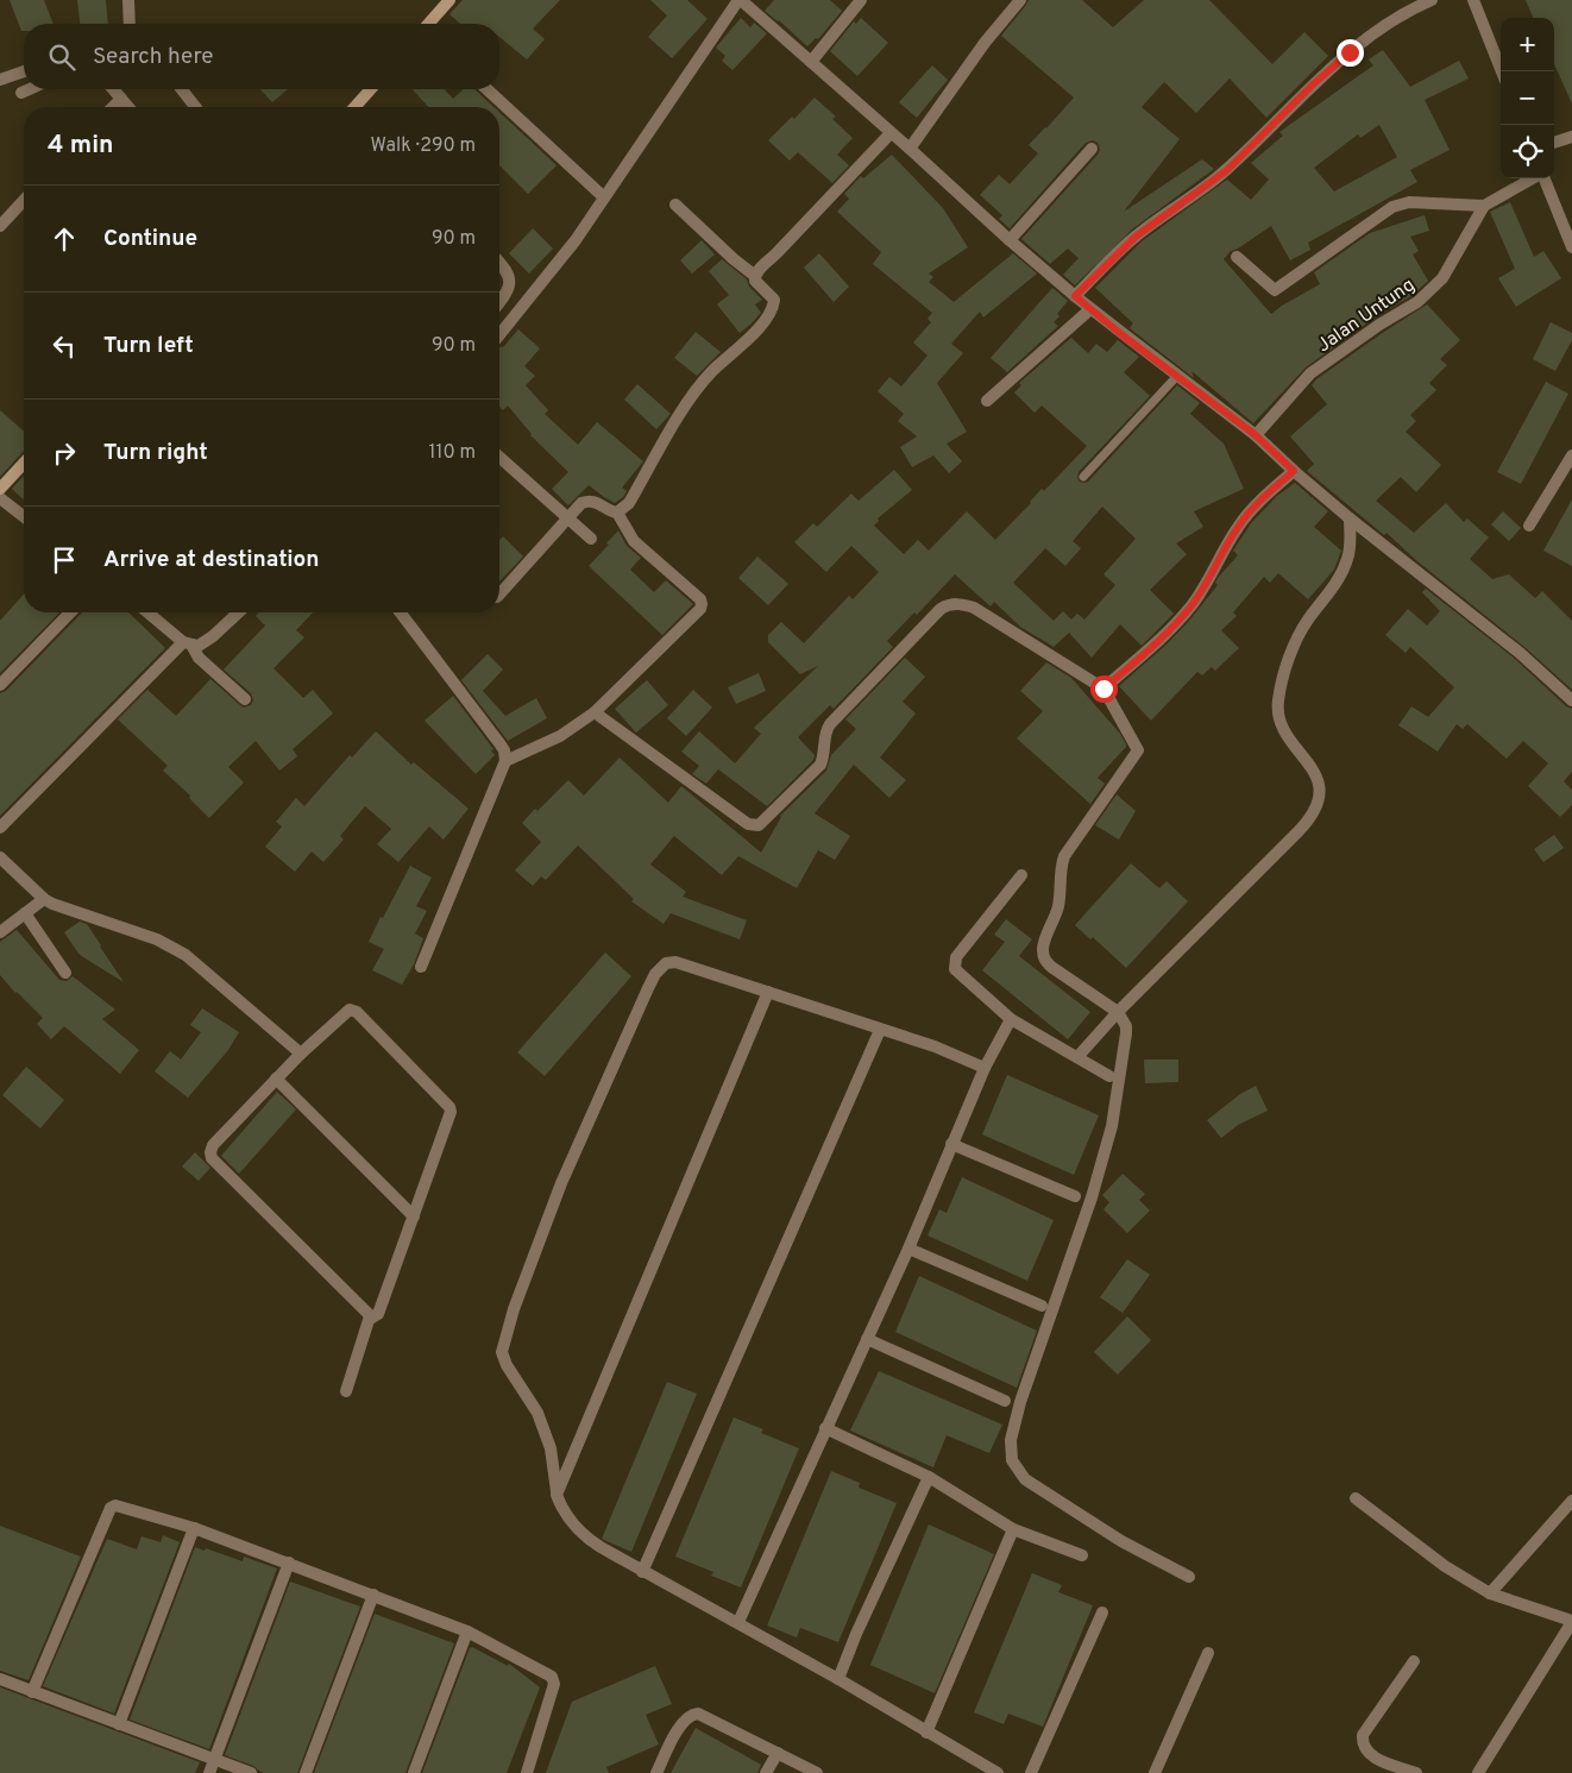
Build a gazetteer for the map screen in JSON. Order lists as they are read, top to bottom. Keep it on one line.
{"streets":{"street":["Jalan Untung"]},"page":{"map_buttons":["+","−"],"search":"Search here","heading":["4 min","Walk · 290 m"],"list":[["Continue","90 m"],["Turn left","90 m"],["Turn right","110 m"],"Arrive at destination"]}}
